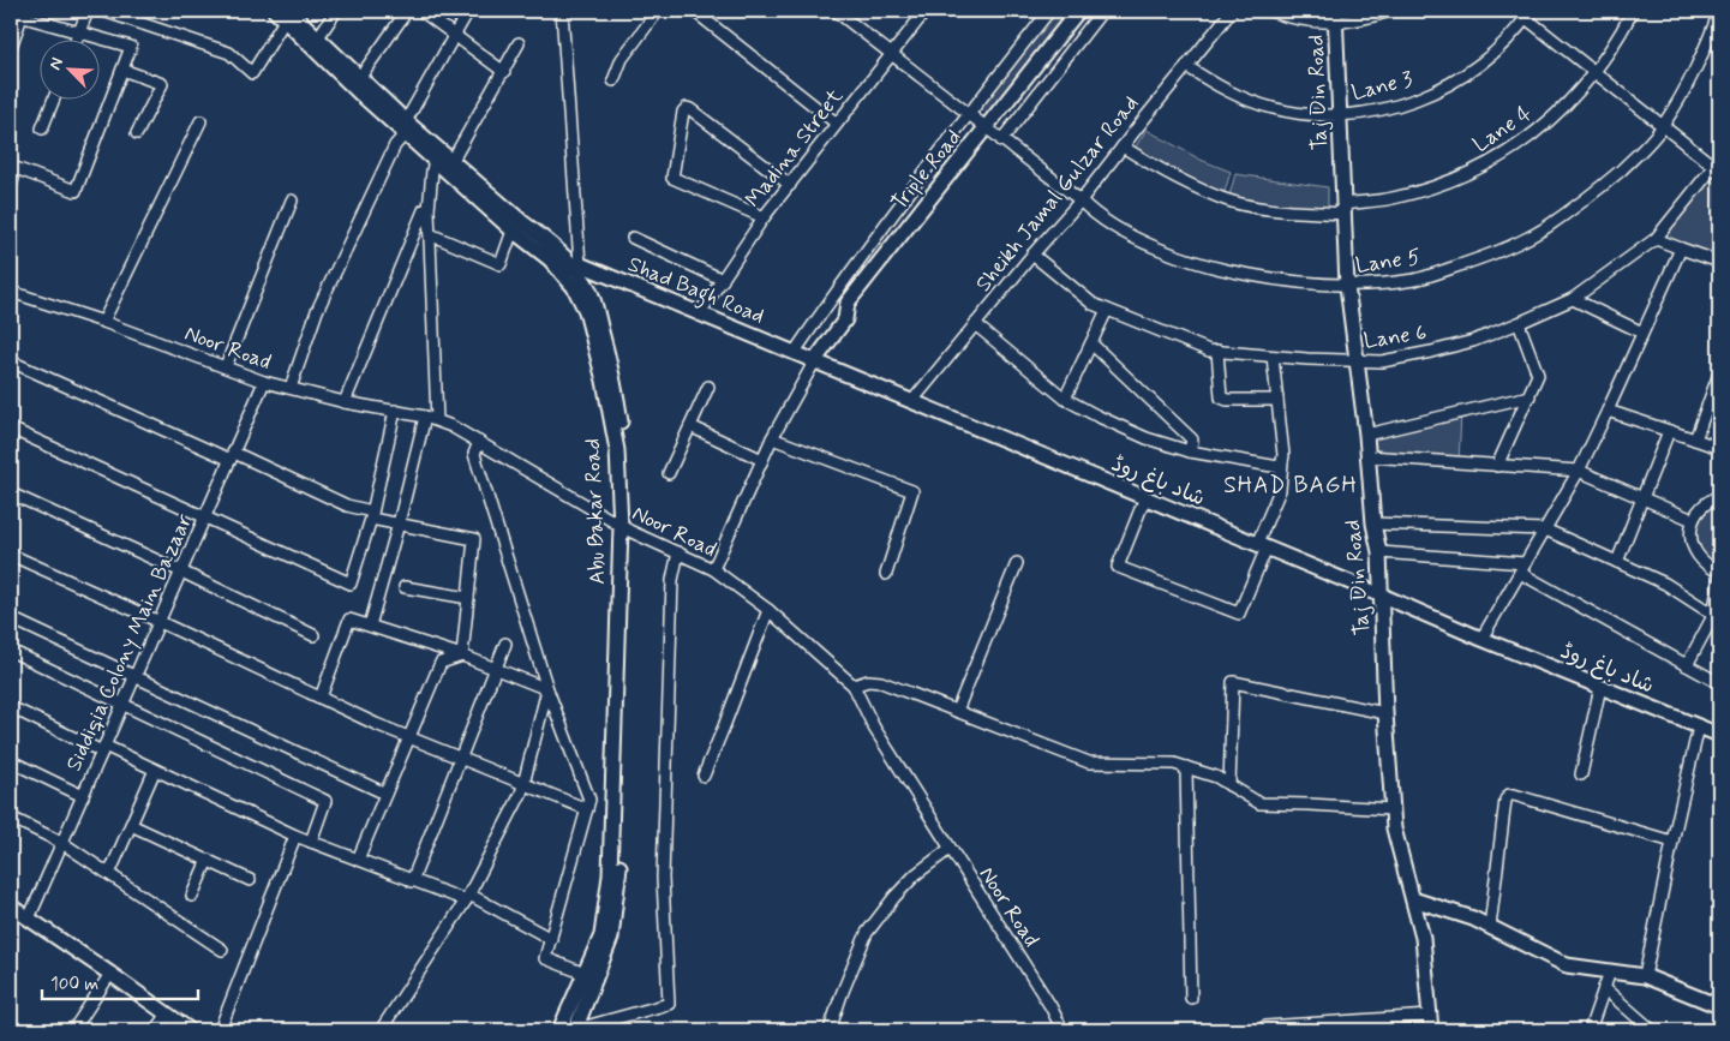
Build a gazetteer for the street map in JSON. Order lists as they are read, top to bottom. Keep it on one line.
{"streets":{"main road":["Taj Din Road","Triple Road","Shad Bagh Road","شاد باغ روڈ","Abu Bakar Road"],"street":["Lane 3","Lane 4","Madina Street","Sheikh Jamal Gulzar Road","Lane 5","Lane 6","Noor Road","Siddiqia Colony Main Bazaar"]},"crossings":[["Lane 3","Taj Din Road"],["Lane 3","Sheikh Jamal Gulzar Road"],["Taj Din Road","Lane 4"],["Taj Din Road","Lane 5"],["Taj Din Road","Lane 6"],["Taj Din Road","شاد باغ روڈ"],["Lane 4","Sheikh Jamal Gulzar Road"],["Madina Street","Lane 5"],["Madina Street","Shad Bagh Road"],["Triple Road","Lane 5"],["Triple Road","Shad Bagh Road"],["Triple Road","شاد باغ روڈ"],["Sheikh Jamal Gulzar Road","Lane 5"],["Sheikh Jamal Gulzar Road","Lane 6"],["Sheikh Jamal Gulzar Road","شاد باغ روڈ"],["Shad Bagh Road","شاد باغ روڈ"],["Shad Bagh Road","Abu Bakar Road"],["Noor Road","Abu Bakar Road"],["Noor Road","Siddiqia Colony Main Bazaar"]],"districts":["SHAD BAGH"],"scale_bar":"100 m","north":"top left"}
